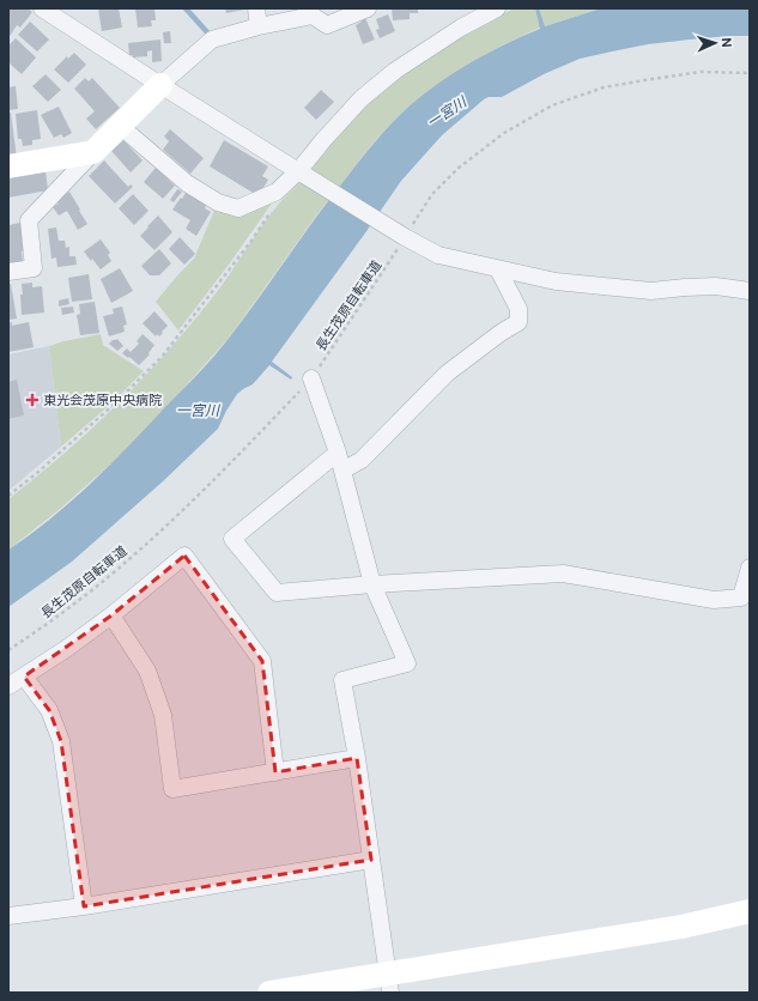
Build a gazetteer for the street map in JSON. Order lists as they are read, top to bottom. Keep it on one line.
{"streets":{"path":["長生茂原自転車道"]},"water":["一宮川"],"places":{"health":["東光会茂原中央病院"]},"north":"right"}
